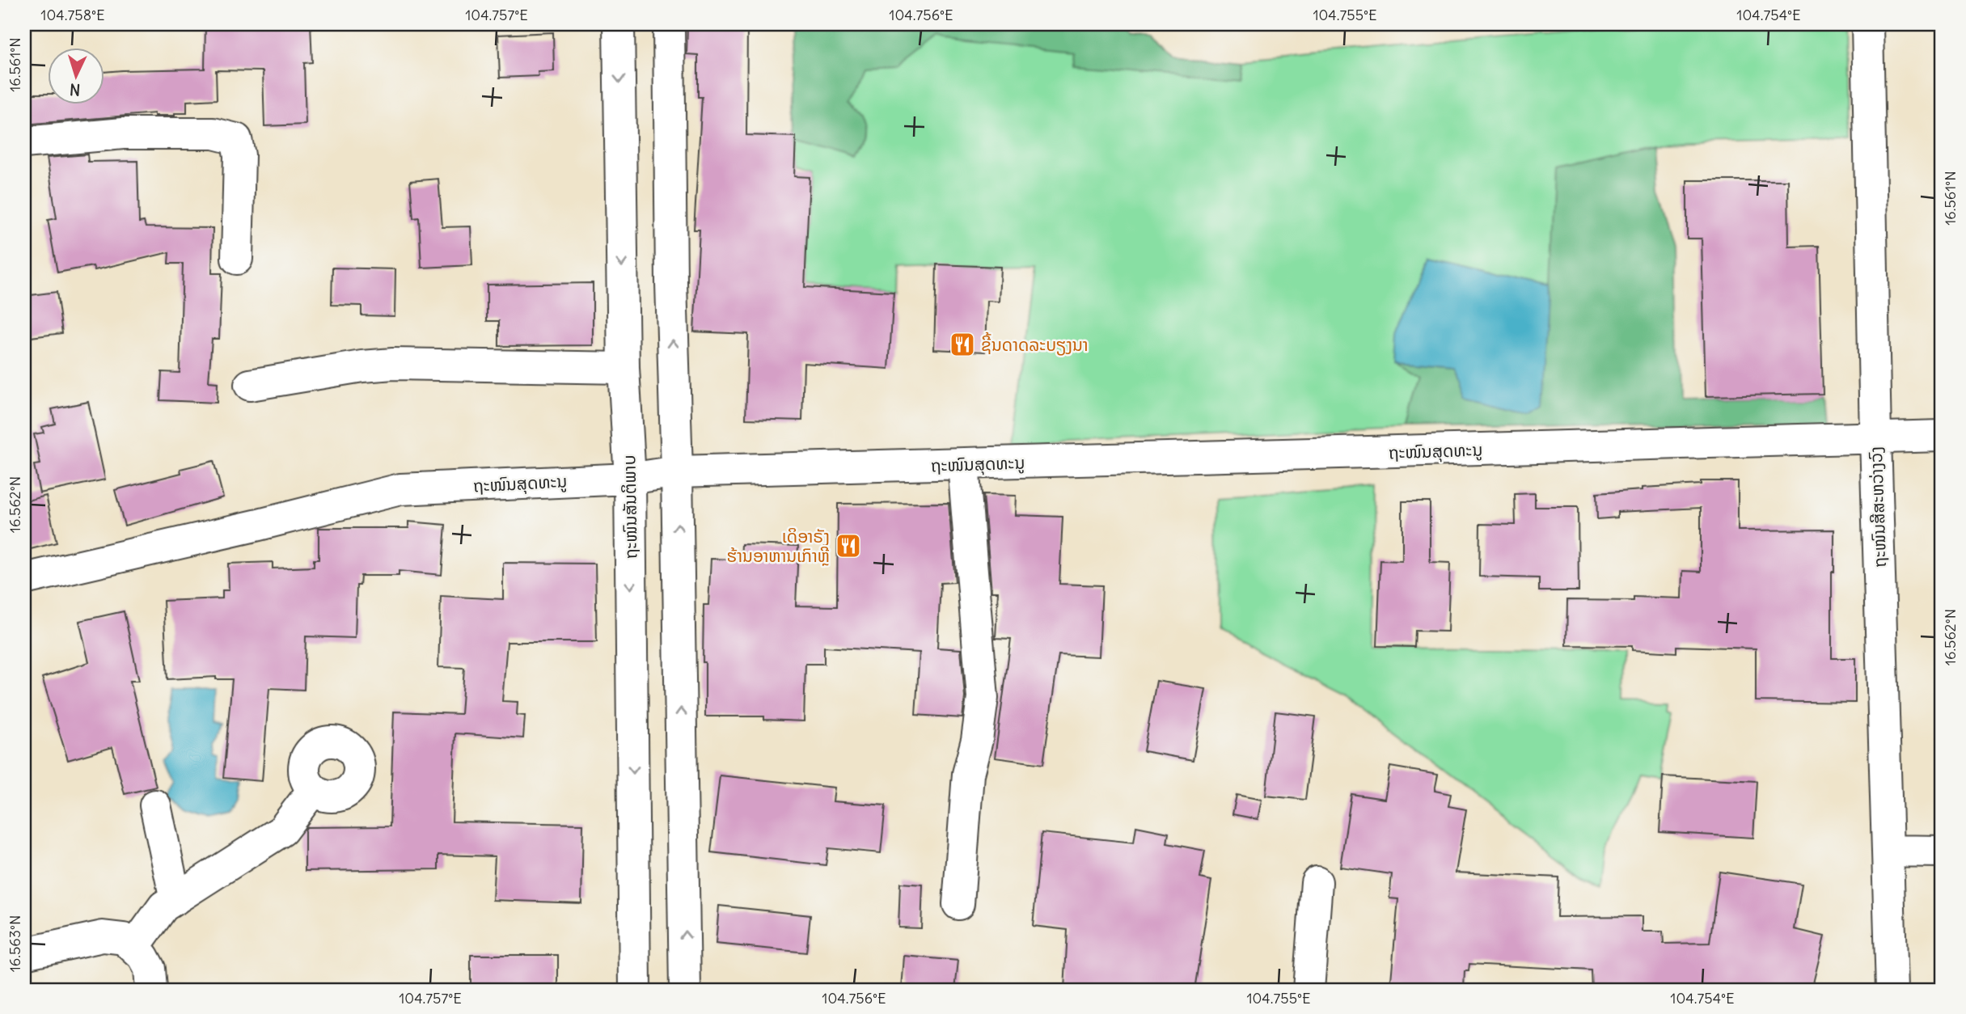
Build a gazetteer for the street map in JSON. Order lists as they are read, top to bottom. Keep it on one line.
{"streets":{"street":["ຖະໜົນສຸດທະນູ","ຖະໜົນສັນຕິພາບ","ຖະໜົນສີສະຫວ່າງວົງ"]},"crossings":[["ຖະໜົນສຸດທະນູ","ຖະໜົນສັນຕິພາບ"],["ຖະໜົນສຸດທະນູ","ຖະໜົນສີສະຫວ່າງວົງ"]],"places":{"restaurant":["ຊີ້ນດາດລະບຽງນາ","ເດິອາຣັງ ຮ້ານອາຫານເກົາຫຼີ"]},"north":"bottom","coordinates":["104.758°E","104.757°E","104.756°E","104.755°E","104.754°E","16.561°N","16.562°N","16.563°N"]}
